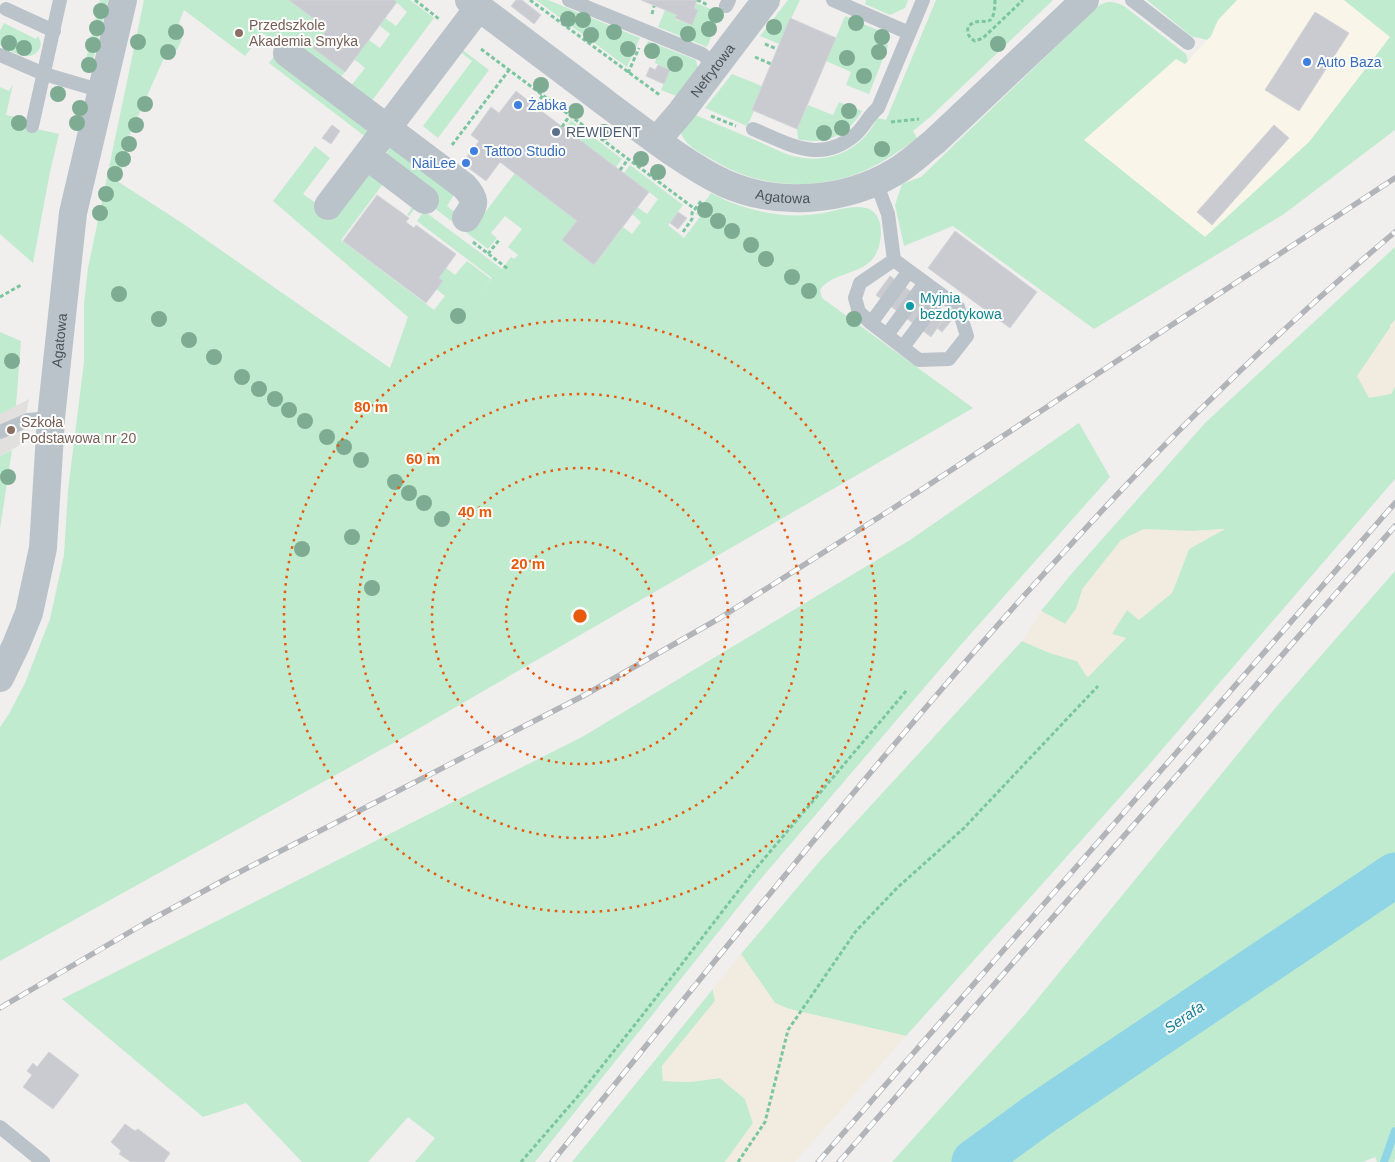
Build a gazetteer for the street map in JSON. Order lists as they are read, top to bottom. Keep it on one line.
{"streets":{"street":["Nefrytowa","Agatowa"]},"crossings":[["Nefrytowa","Agatowa"]],"water":["Serafa"],"places":["Przedszkole Akademia Smyka","Auto Baza","Żabka","REWIDENT","Tattoo Studio","NaiLee","Myjnia bezdotykowa","Szkoła Podstawowa nr 20"],"rings":["80 m","60 m","40 m","20 m"]}
